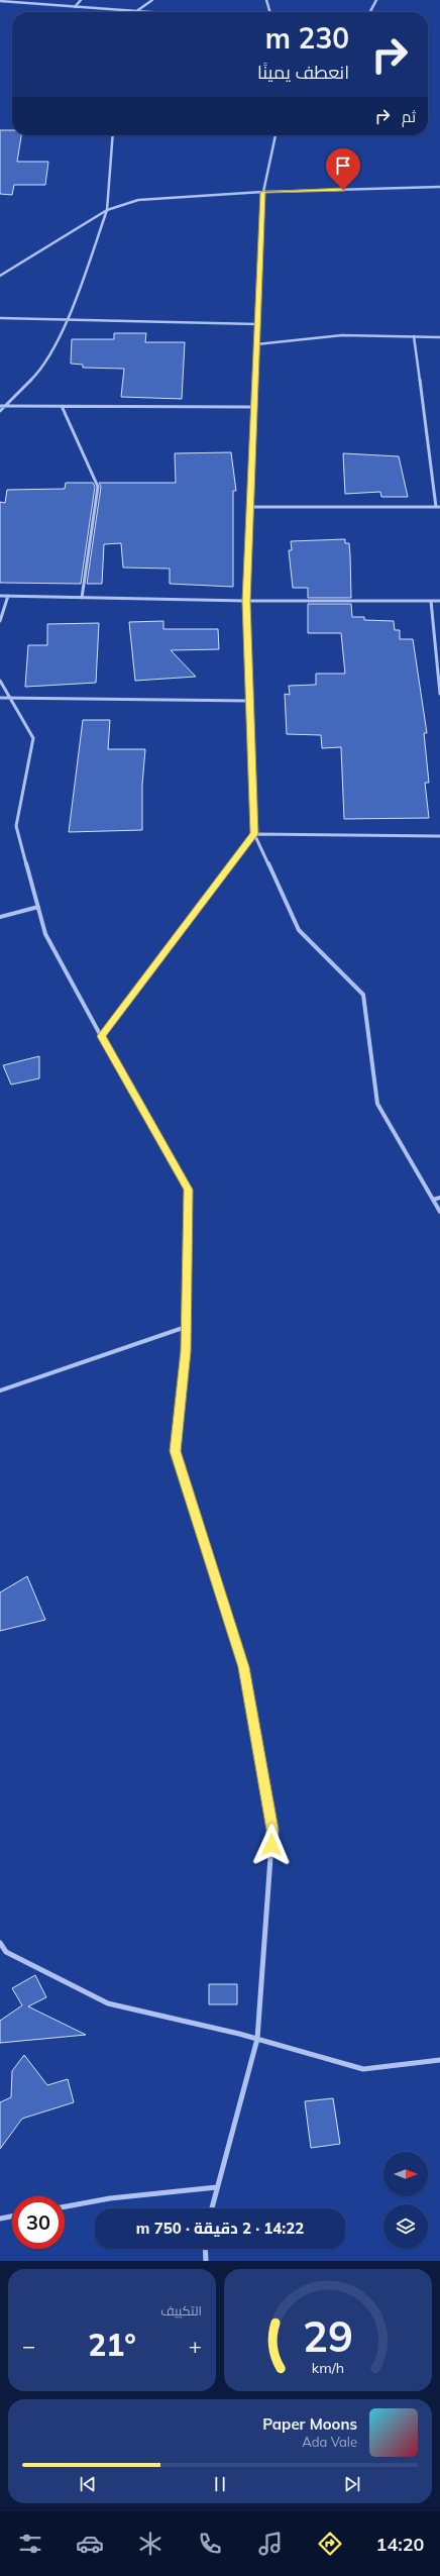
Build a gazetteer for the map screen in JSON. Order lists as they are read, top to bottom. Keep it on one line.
{"north":"right","page":{"turn":["230 m","انعطف يمينًا"],"then":"ثم","limit":"30","trip":"14:22 · 2 دقيقة · 750 m","tile":"التكييف","heat":["−","21°","+"],"song":["Paper Moons","Ada Vale"],"tabs":"14:20","gauge":["29","km/h"]}}
